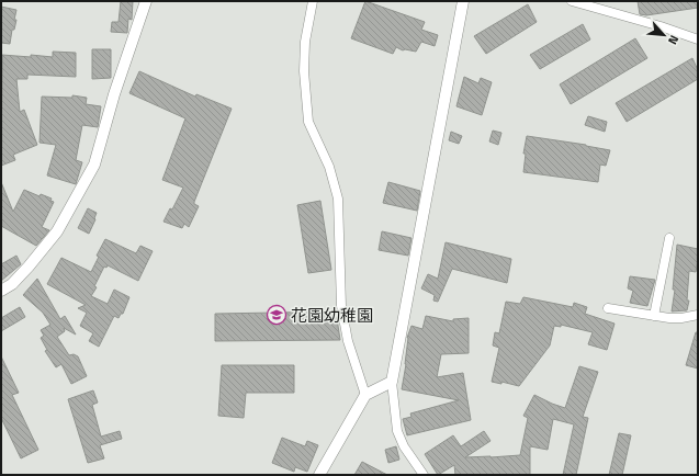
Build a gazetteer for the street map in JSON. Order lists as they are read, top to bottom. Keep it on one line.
{"places":{"school or university":["花園幼稚園"]},"north":"bottom right"}
